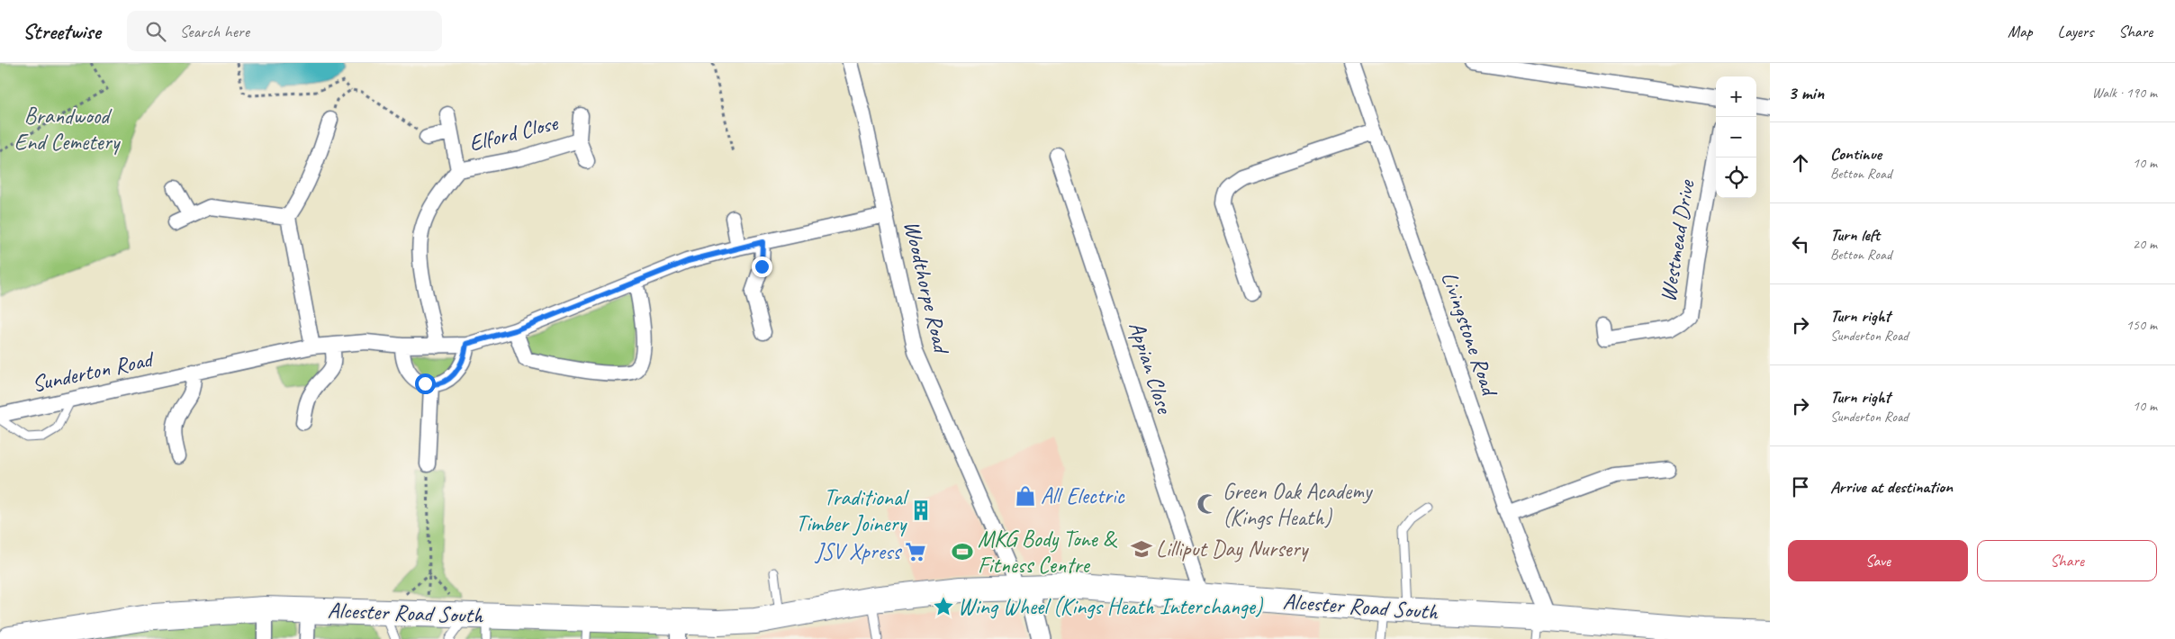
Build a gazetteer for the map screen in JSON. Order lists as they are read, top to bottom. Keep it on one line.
{"streets":{"highway":["Alcester Road South"],"street":["Elford Close","Westmead Drive","Woodthorpe Road","Livingstone Road","Appian Close","Sunderton Road"]},"crossings":[["Elford Close","Sunderton Road"],["Woodthorpe Road","Sunderton Road"],["Woodthorpe Road","Alcester Road South"],["Livingstone Road","Alcester Road South"],["Appian Close","Alcester Road South"]],"parks":["Brandwood End Cemetery"],"places":{"shop":["All Electric"],"mosque":["Green Oak Academy (Kings Heath)"],"building":["Traditional Timber Joinery"],"school or university":["Lilliput Day Nursery"],"supermarket":["JSV Xpress"],"sports":["MKG Body Tone & Fitness Centre"],"place":["Wing Wheel (Kings Heath Interchange)"]},"page":{"header":"Streetwise","search":"Search here","nav":["Map","Layers","Share"],"heading":["3 min","Walk · 190 m"],"map_buttons":["+","−"],"list":[["Continue","Betton Road","10 m"],["Turn left","Betton Road","20 m"],["Turn right","Sunderton Road","150 m"],["Turn right","Sunderton Road","10 m"],"Arrive at destination"],"buttons":["Save","Share"]}}
